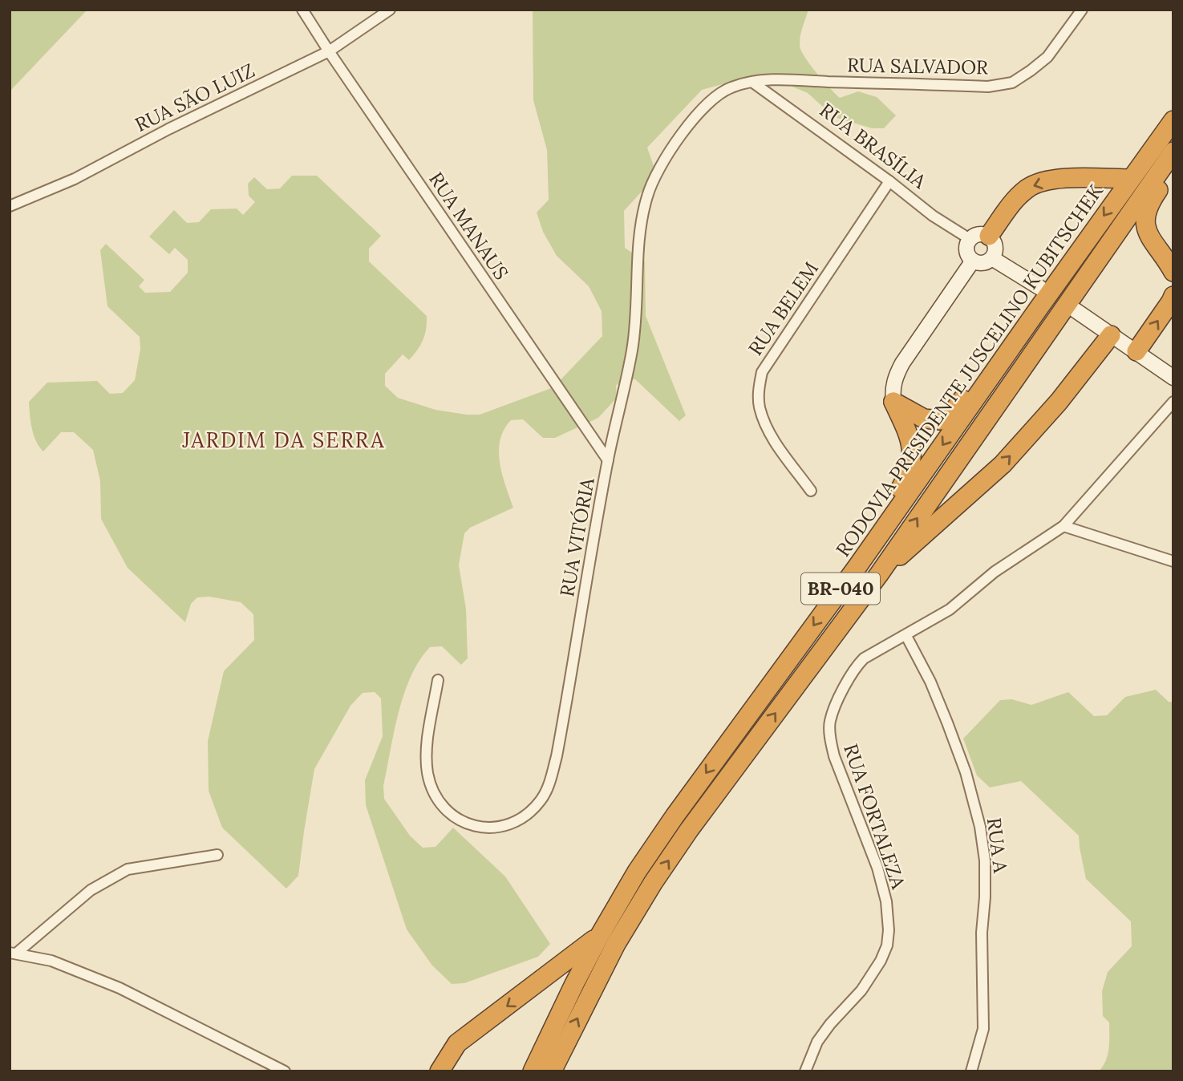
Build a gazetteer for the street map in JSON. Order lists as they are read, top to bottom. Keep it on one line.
{"streets":{"highway":["RODOVIA PRESIDENTE JUSCELINO KUBITSCHEK","BR-040"],"street":["RUA SALVADOR","RUA SÃO LUIZ","RUA BRASÍLIA","RUA MANAUS","RUA BELEM","RUA VITÓRIA","RUA FORTALEZA","RUA A"]},"crossings":[["RUA SALVADOR","RUA BRASÍLIA"],["RUA SALVADOR","RUA VITÓRIA"],["RUA SÃO LUIZ","RUA MANAUS"],["RUA BRASÍLIA","RUA BELEM"],["RUA BRASÍLIA","RUA VITÓRIA"],["RUA MANAUS","RUA VITÓRIA"],["RUA FORTALEZA","RUA A"]],"districts":["JARDIM DA SERRA"]}
